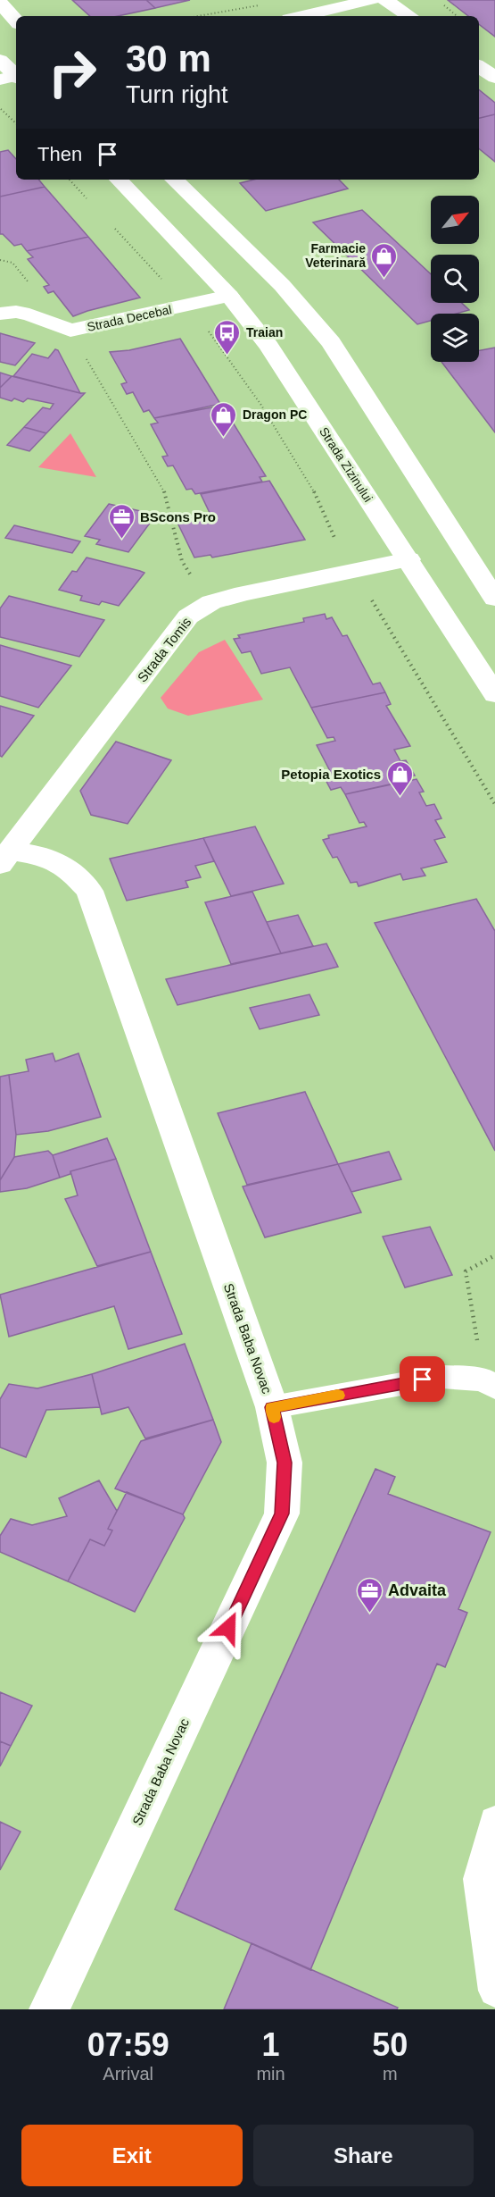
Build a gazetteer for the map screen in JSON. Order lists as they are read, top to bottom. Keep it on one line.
{"streets":{"street":["Strada Decebal","Strada Zizinului","Strada Tomis","Strada Baba Novac"]},"crossings":[["Strada Decebal","Strada Zizinului"],["Strada Zizinului","Strada Tomis"],["Strada Tomis","Strada Baba Novac"]],"places":{"shop":["Farmacie Veterinară","Dragon PC","Petopia Exotics"],"bus stop":["Traian"],"office":["BScons Pro","Advaita"]},"north":"top right","page":{"turn":["30 m","Turn right"],"then":"Then","eta":["07:59","Arrival","1","min","50","m"],"buttons":["Exit","Share"]}}
